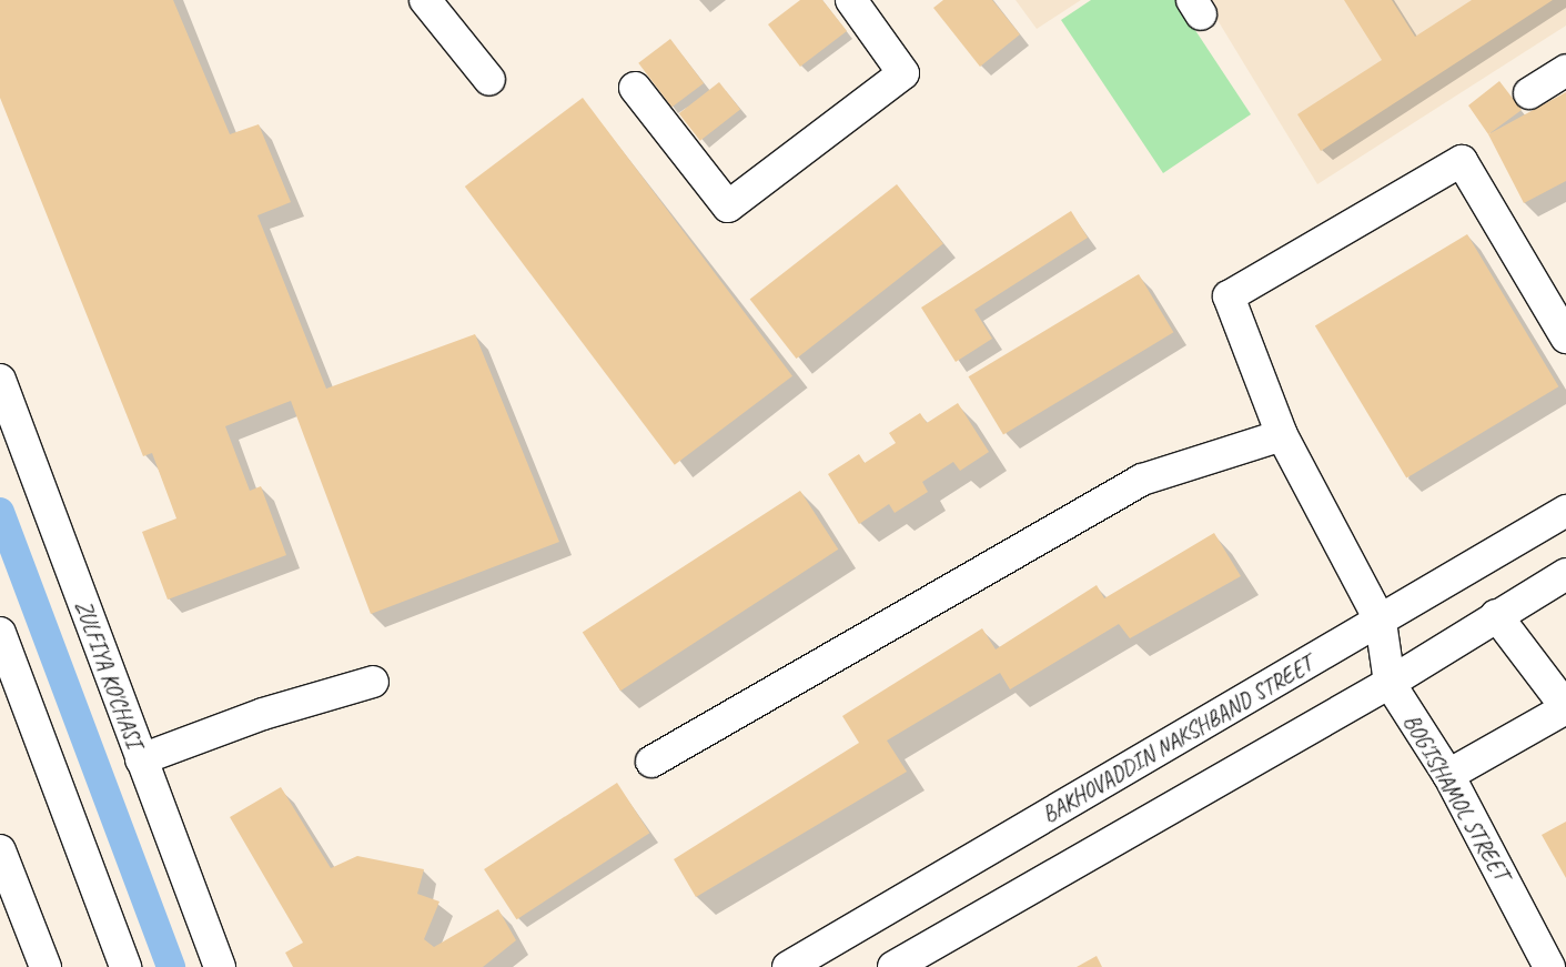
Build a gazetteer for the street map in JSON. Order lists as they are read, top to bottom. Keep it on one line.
{"streets":{"main road":["ZULFIYA KO'CHASI","BAKHOVADDIN NAKSHBAND STREET","BOG'ISHAMOL STREET"]},"crossings":[["BAKHOVADDIN NAKSHBAND STREET","BOG'ISHAMOL STREET"]]}
